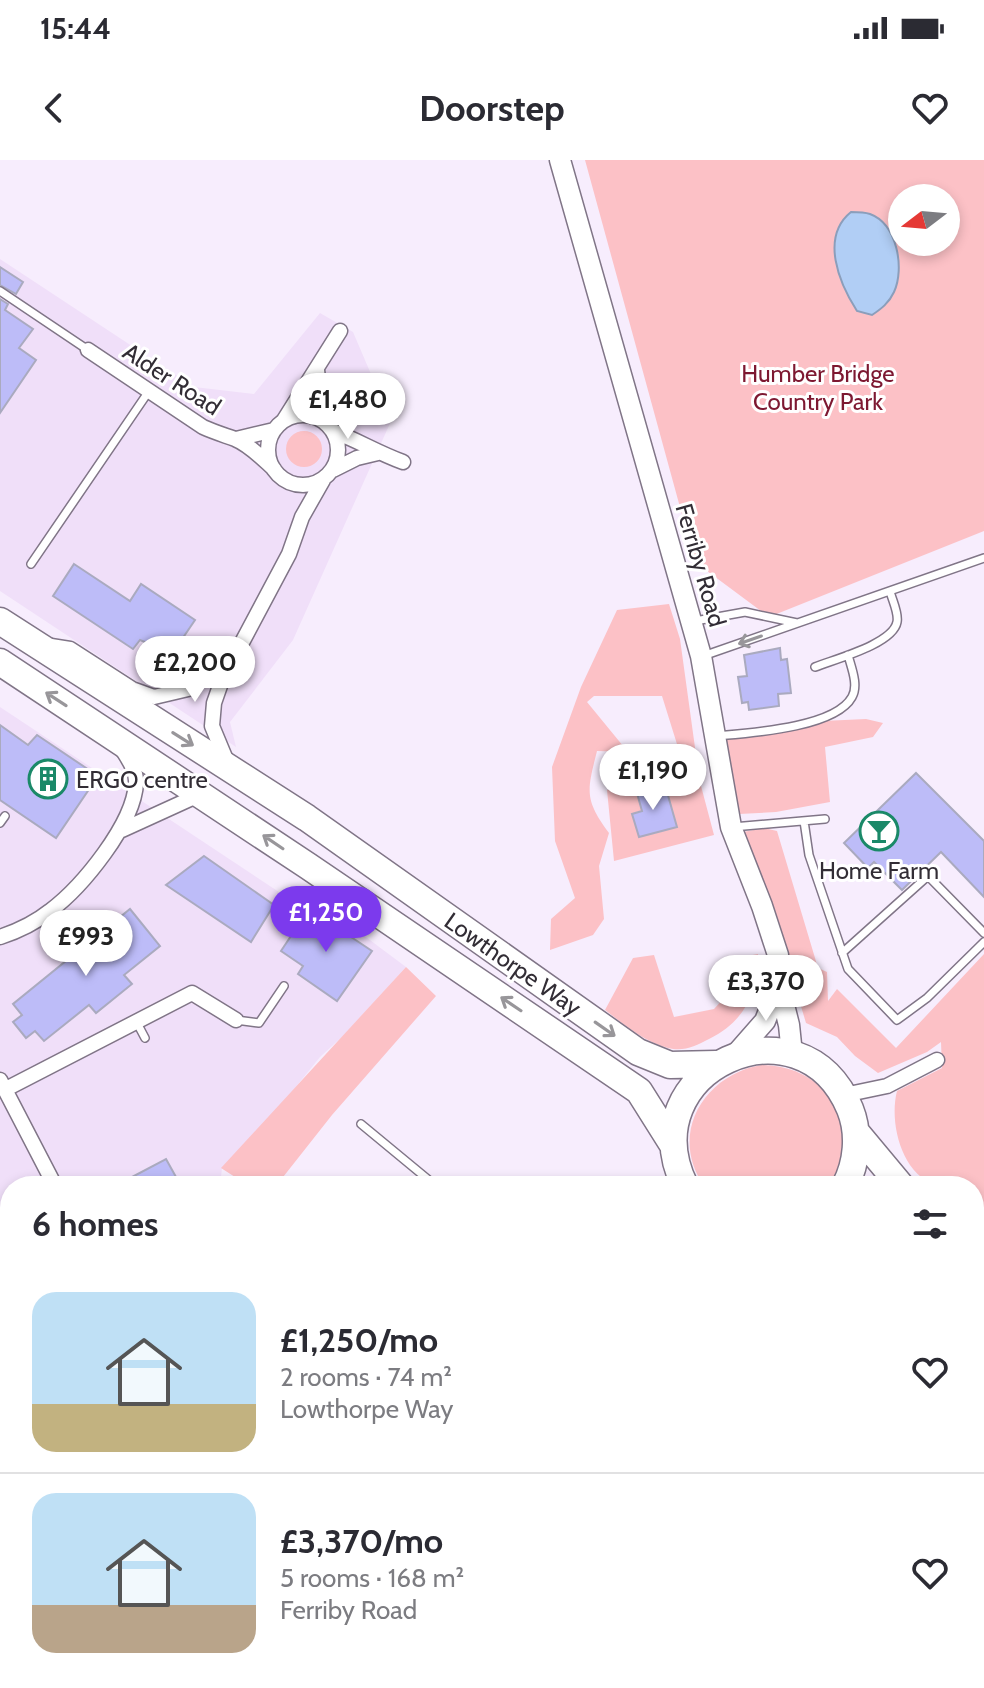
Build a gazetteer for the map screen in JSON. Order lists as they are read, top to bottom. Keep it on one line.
{"streets":{"highway":["Lowthorpe Way"],"street":["Alder Road","Ferriby Road"]},"crossings":[["Ferriby Road","Lowthorpe Way"]],"parks":["Humber Bridge Country Park"],"places":{"building":["ERGO centre"],"bar":["Home Farm"]},"north":"left","page":{"status":"15:44","header":"Doorstep","price":["£1,480","£2,200","£1,190","£1,250","£993","£3,370"],"heading":"6 homes","list":[{"name":"£1,250/mo","note":"2 rooms · 74 m² · Lowthorpe Way"},{"name":"£3,370/mo","note":"5 rooms · 168 m² · Ferriby Road"}]}}
